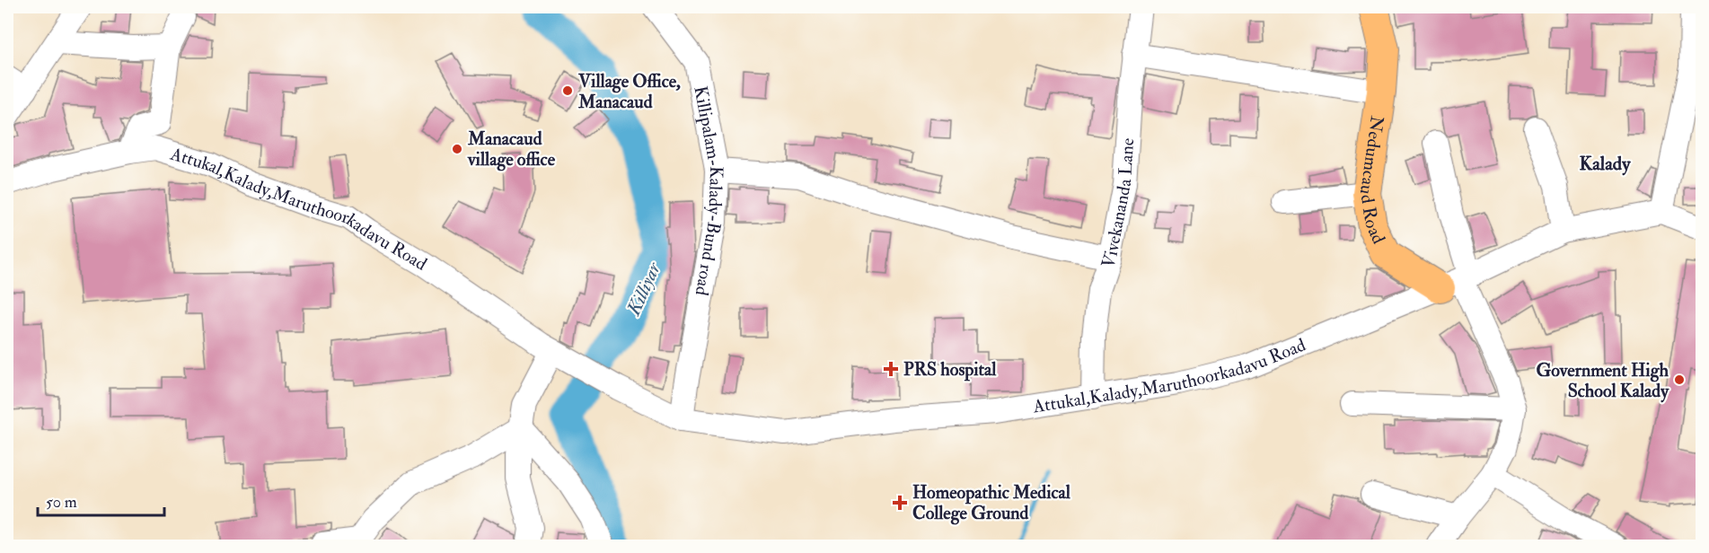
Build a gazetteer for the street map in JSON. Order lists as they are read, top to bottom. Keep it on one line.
{"streets":{"main road":["Nedumcaud Road"],"street":["Killipalam-Kalady-Bund road","Vivekananda Lane","Attukal,Kalady,Maruthoorkadavu Road"]},"crossings":[["Nedumcaud Road","Attukal,Kalady,Maruthoorkadavu Road"],["Killipalam-Kalady-Bund road","Attukal,Kalady,Maruthoorkadavu Road"],["Vivekananda Lane","Attukal,Kalady,Maruthoorkadavu Road"]],"districts":["Kalady"],"water":["Killiyar"],"places":{"other":["Village Office, Manacaud","Manacaud village office","Government High School Kalady"],"health":["PRS hospital","Homeopathic Medical College Ground"]},"scale_bar":"50 m"}
